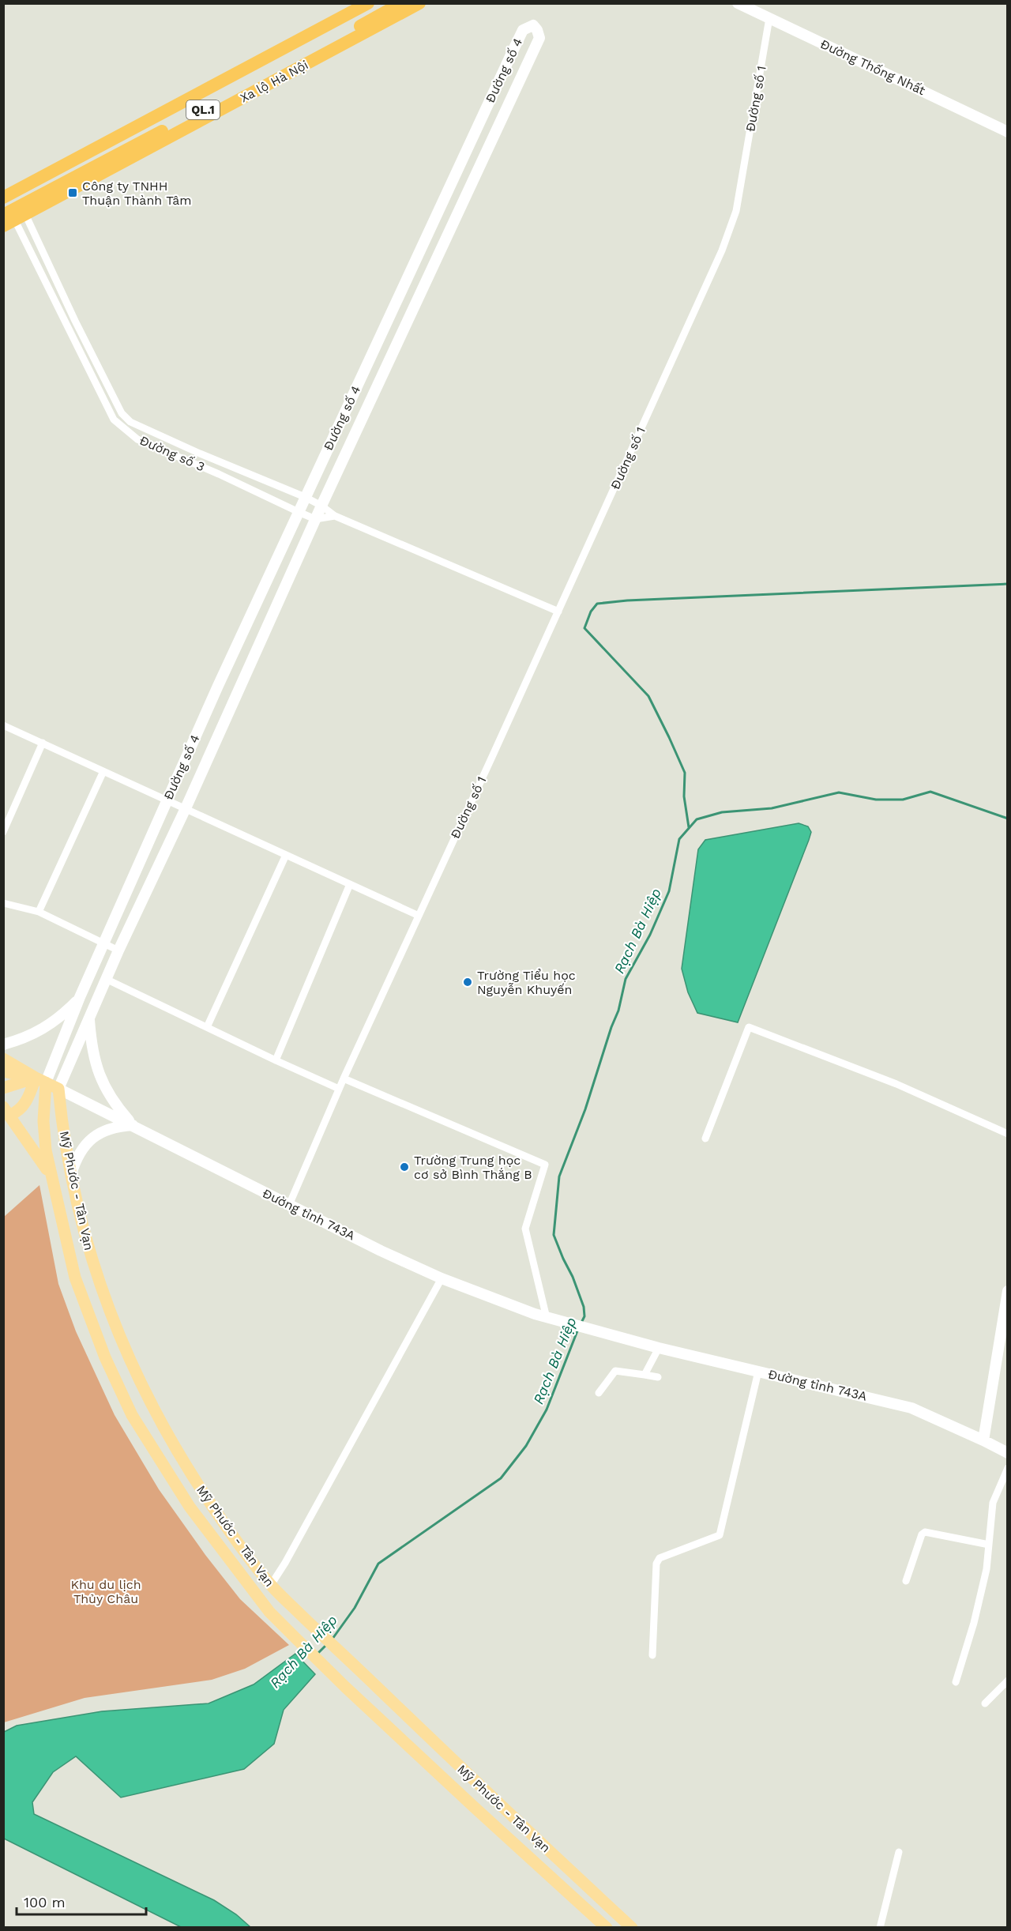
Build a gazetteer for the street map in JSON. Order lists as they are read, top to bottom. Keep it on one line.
{"streets":{"highway":["Xa lộ Hà Nội","QL.1"],"main road":["Mỹ Phước - Tân Vạn"],"street":["Đường Thống Nhất","Đường số 4","Đường số 1","Đường số 3","Đường tỉnh 743A"]},"crossings":[["Đường Thống Nhất","Đường số 1"],["Đường số 4","Đường số 3"],["Đường số 4","Mỹ Phước - Tân Vạn"],["Đường số 4","Đường tỉnh 743A"],["Xa lộ Hà Nội","Đường số 3"],["Đường số 1","Đường số 3"],["Đường số 1","Đường tỉnh 743A"],["Mỹ Phước - Tân Vạn","Đường tỉnh 743A"]],"water":["Rạch Bà Hiệp"],"parks":["Khu du lịch Thủy Châu"],"places":{"transit":["Công ty TNHH Thuận Thành Tâm"],"other":["Trường Tiểu học Nguyễn Khuyến","Trường Trung học cơ sở Bình Thắng B"]},"scale_bar":"100 m"}
